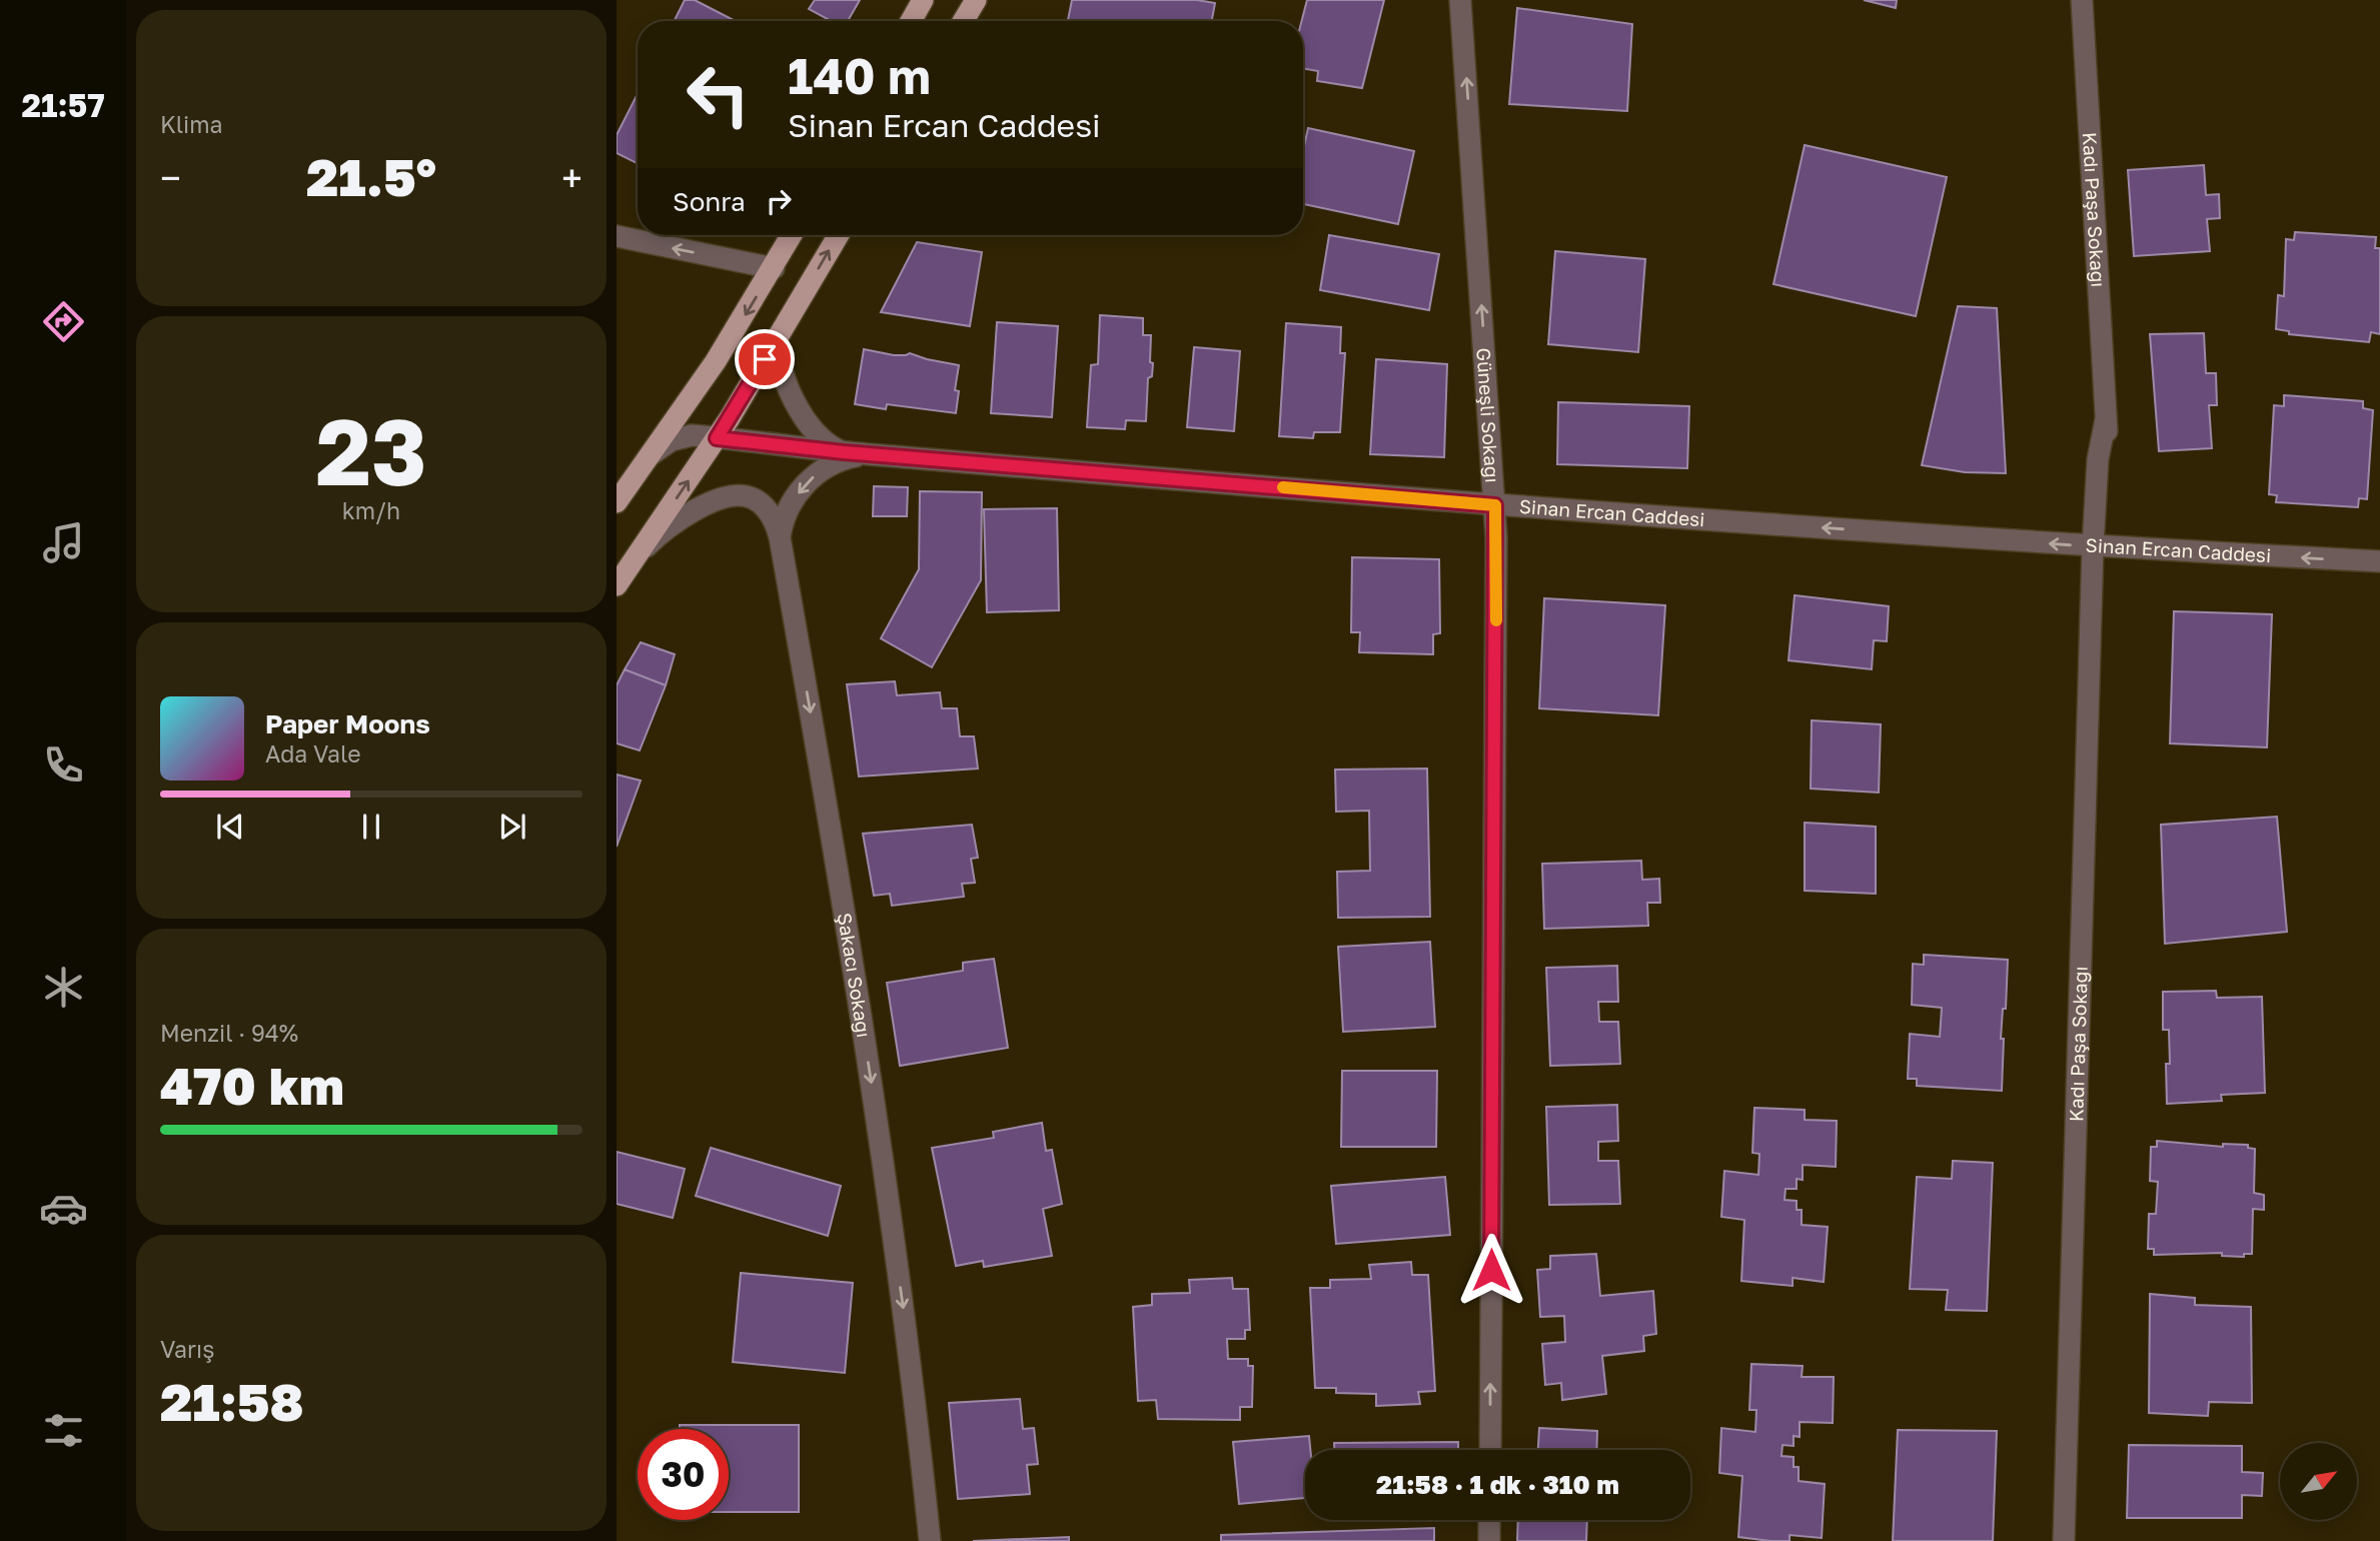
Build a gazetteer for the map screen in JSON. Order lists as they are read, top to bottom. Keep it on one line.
{"streets":{"street":["Kadı Paşa Sokağı","Güneşli Sokağı","Sinan Ercan Caddesi","Şakacı Sokağı"]},"crossings":[["Kadı Paşa Sokağı","Sinan Ercan Caddesi"],["Güneşli Sokağı","Sinan Ercan Caddesi"]],"one_way":["Güneşli Sokağı","Sinan Ercan Caddesi","Şakacı Sokağı"],"north":"top right","page":{"tabs":"21:57","tile":["Klima",["23","km/h"],["Menzil · 94%","470 km"],["Varış","21:58"]],"turn":["140 m","Sinan Ercan Caddesi"],"heat":["−","21.5°","+"],"then":"Sonra","song":["Paper Moons","Ada Vale"],"limit":"30","trip":"21:58 · 1 dk · 310 m"}}
